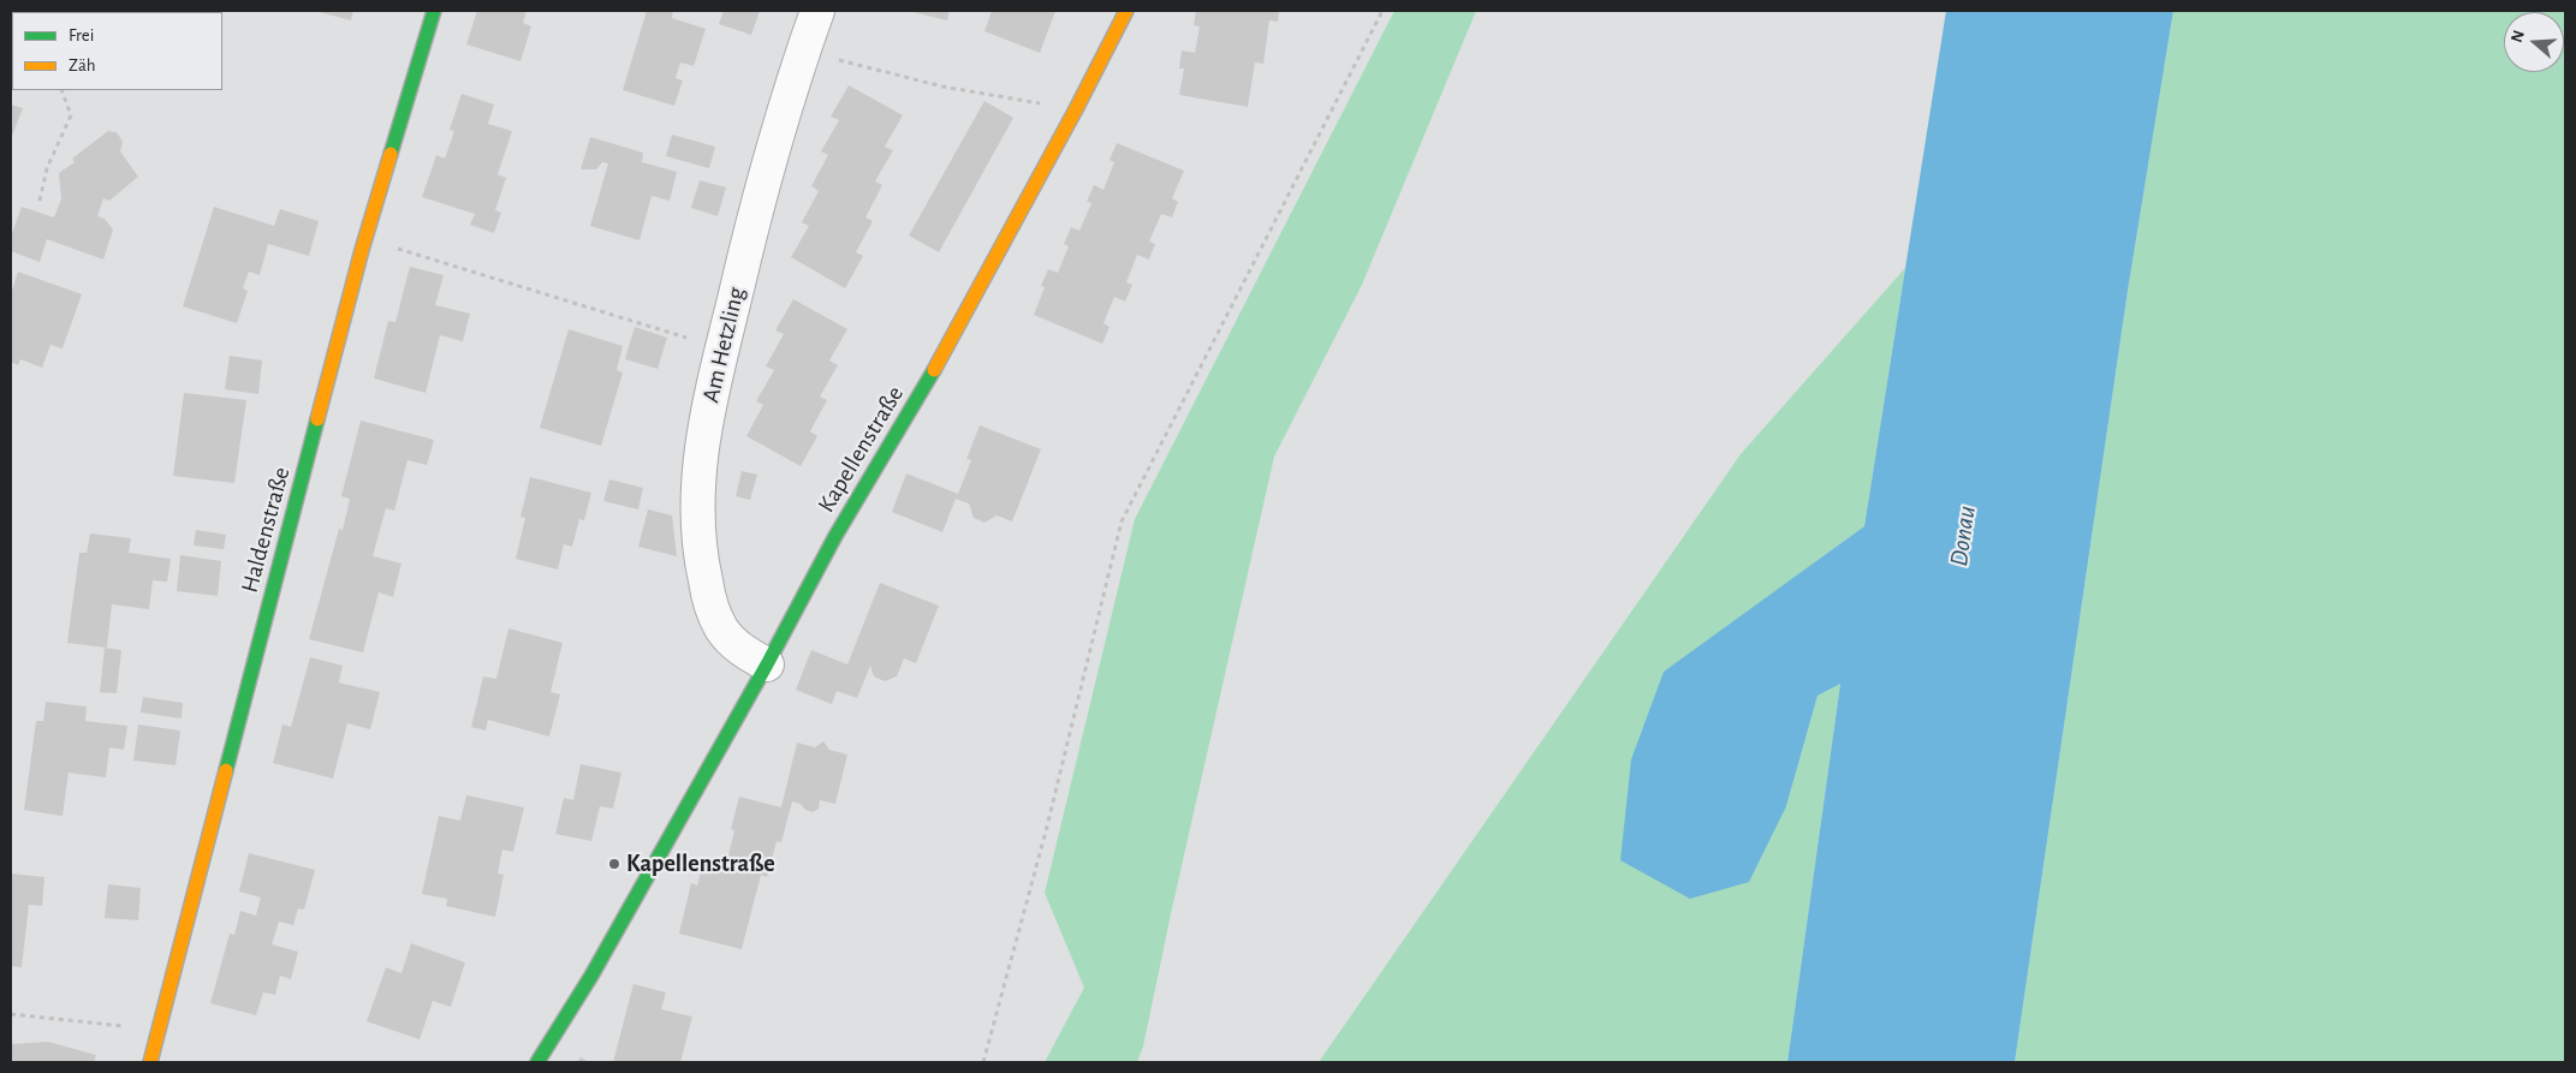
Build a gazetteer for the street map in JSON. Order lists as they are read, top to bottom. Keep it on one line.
{"streets":{"street":["Am Hetzling","Kapellenstraße","Haldenstraße"]},"crossings":[["Am Hetzling","Kapellenstraße"]],"water":["Donau"],"places":["Kapellenstraße"],"legend":["Frei","Zäh"],"north":"left"}
